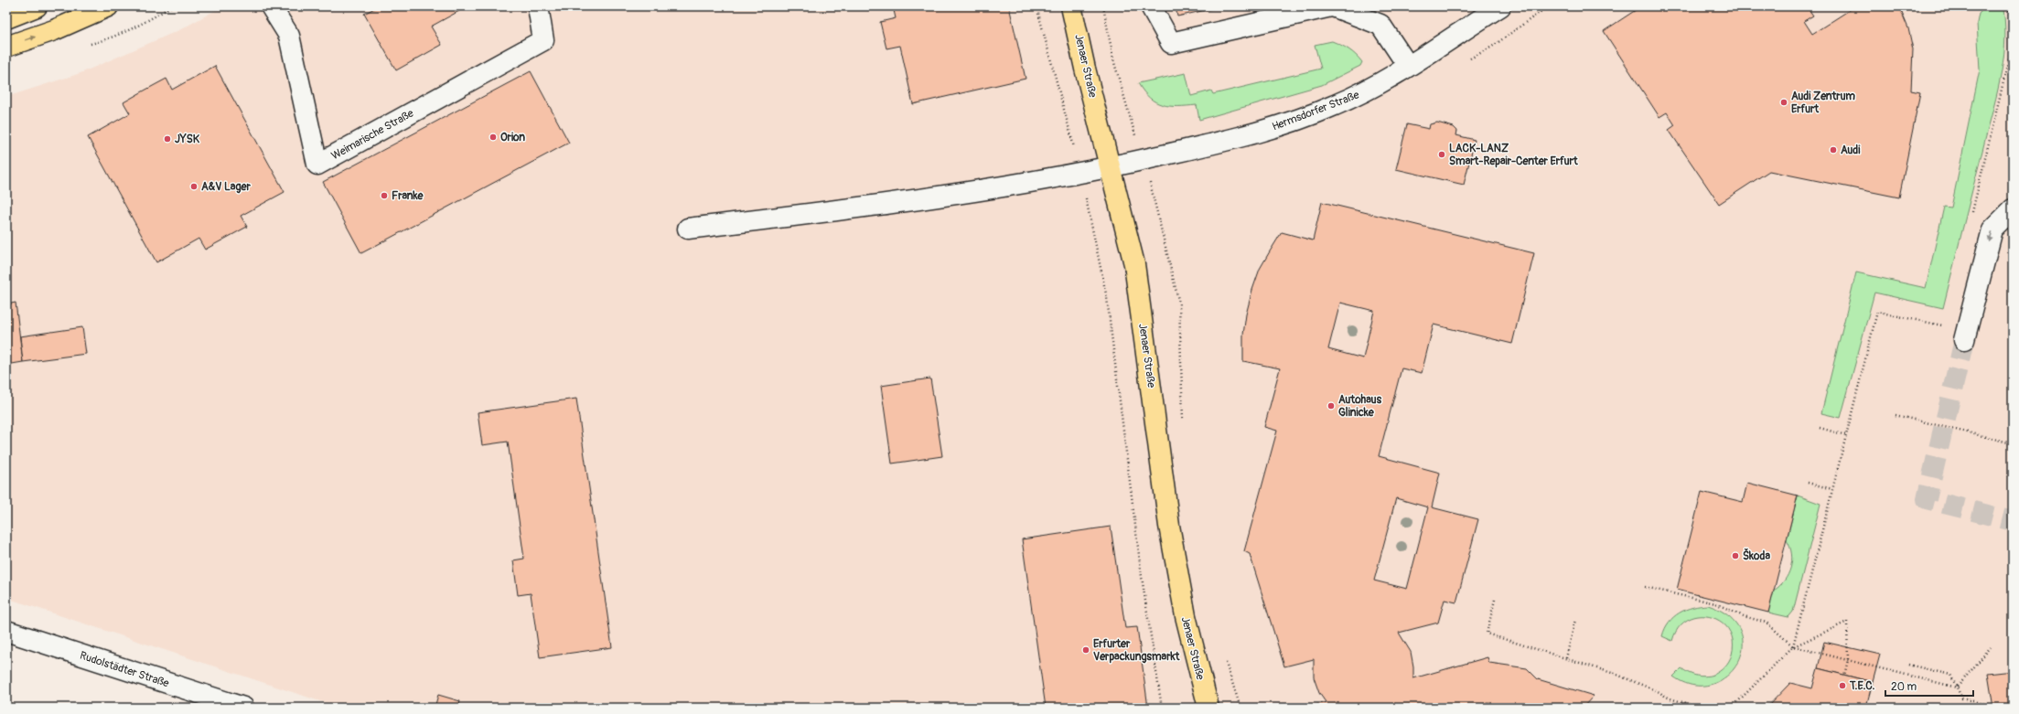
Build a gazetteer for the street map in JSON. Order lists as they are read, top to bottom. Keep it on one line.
{"streets":{"main road":["Jenaer Straße"],"street":["Hermsdorfer Straße","Weimarische Straße","Rudolstädter Straße"]},"crossings":[["Jenaer Straße","Hermsdorfer Straße"]],"places":["Audi Zentrum Erfurt","Orion","JYSK","Audi","LACK-LANZ Smart-Repair-Center Erfurt","A&V Lager","Franke","Autohaus Glinicke","Škoda","Erfurter Verpackungsmarkt","T.E.C."],"scale_bar":"20 m"}
